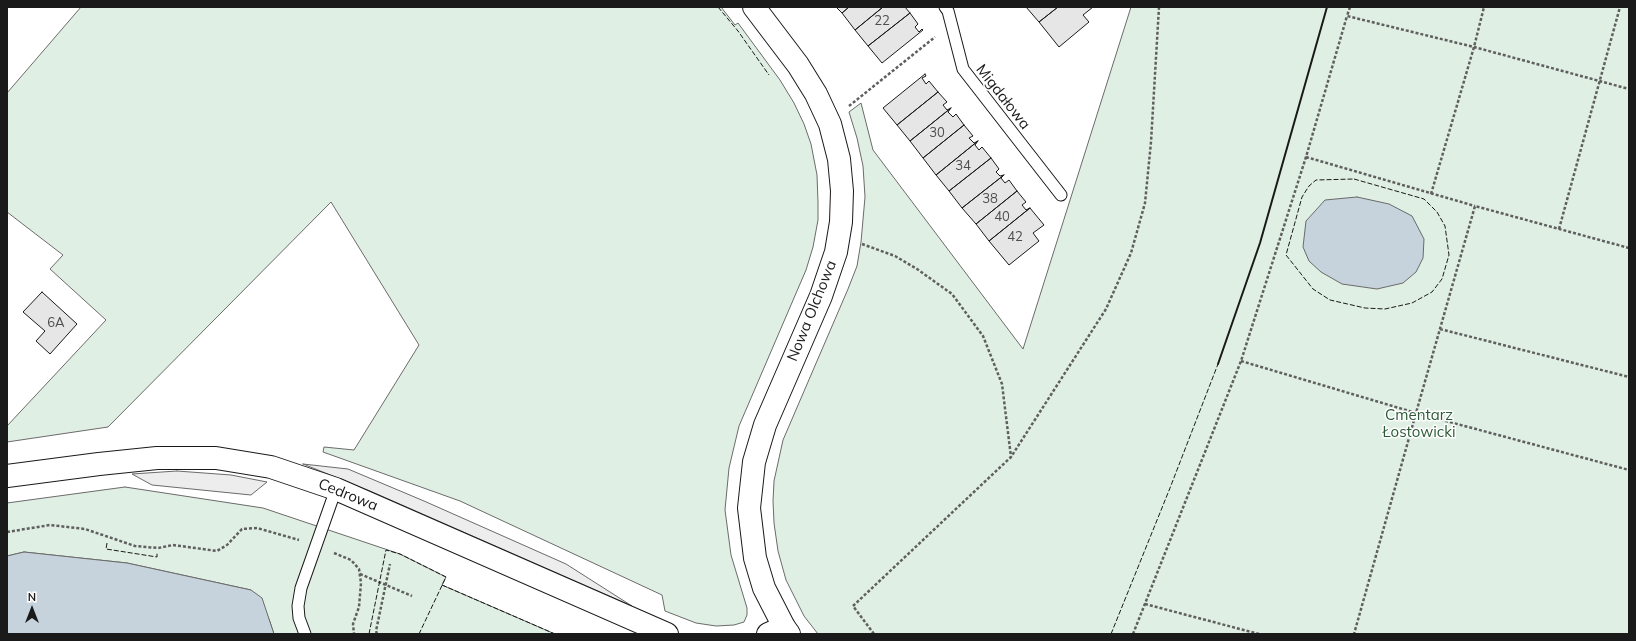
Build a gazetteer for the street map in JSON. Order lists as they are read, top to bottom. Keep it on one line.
{"streets":{"street":["Nowa Olchowa","Cedrowa"],"lane":["Migdałowa"]},"parks":["Cmentarz Łostowicki"],"house_numbers":["22","30","34","38","40","42","6A"],"north":"top"}
